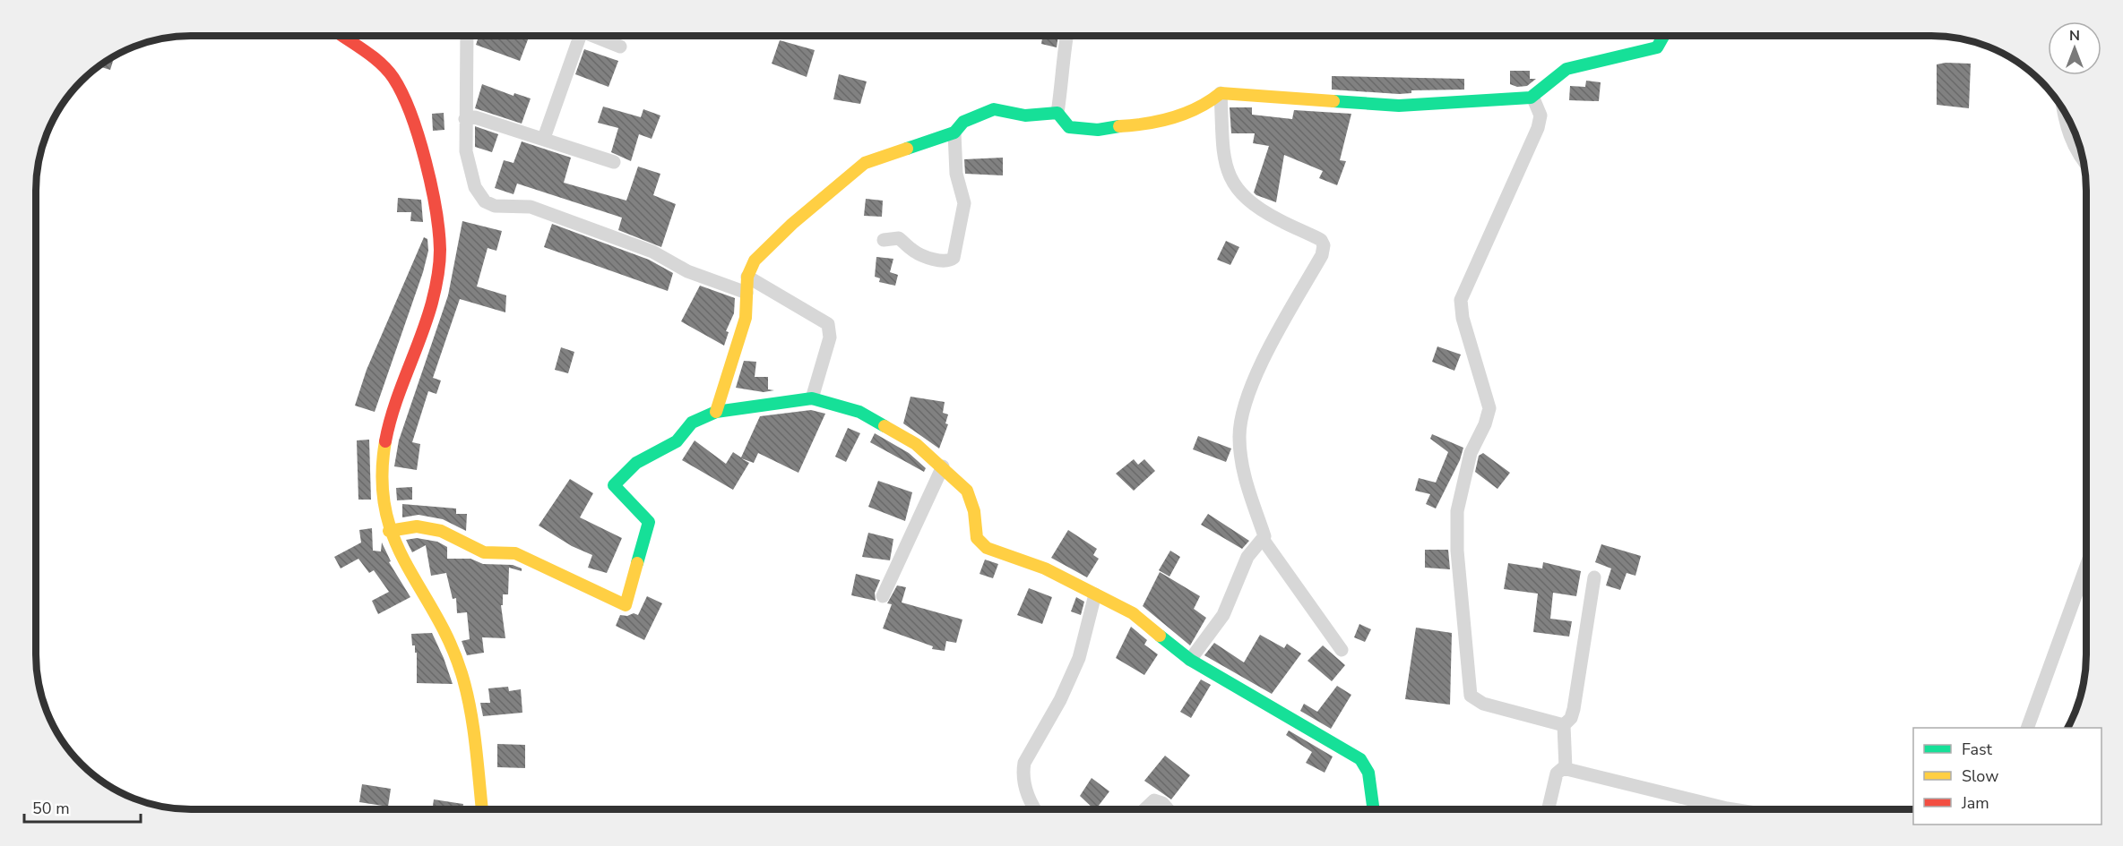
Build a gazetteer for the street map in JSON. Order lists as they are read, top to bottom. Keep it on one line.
{"legend":["Fast","Slow","Jam"],"scale_bar":"50 m","north":"top"}
